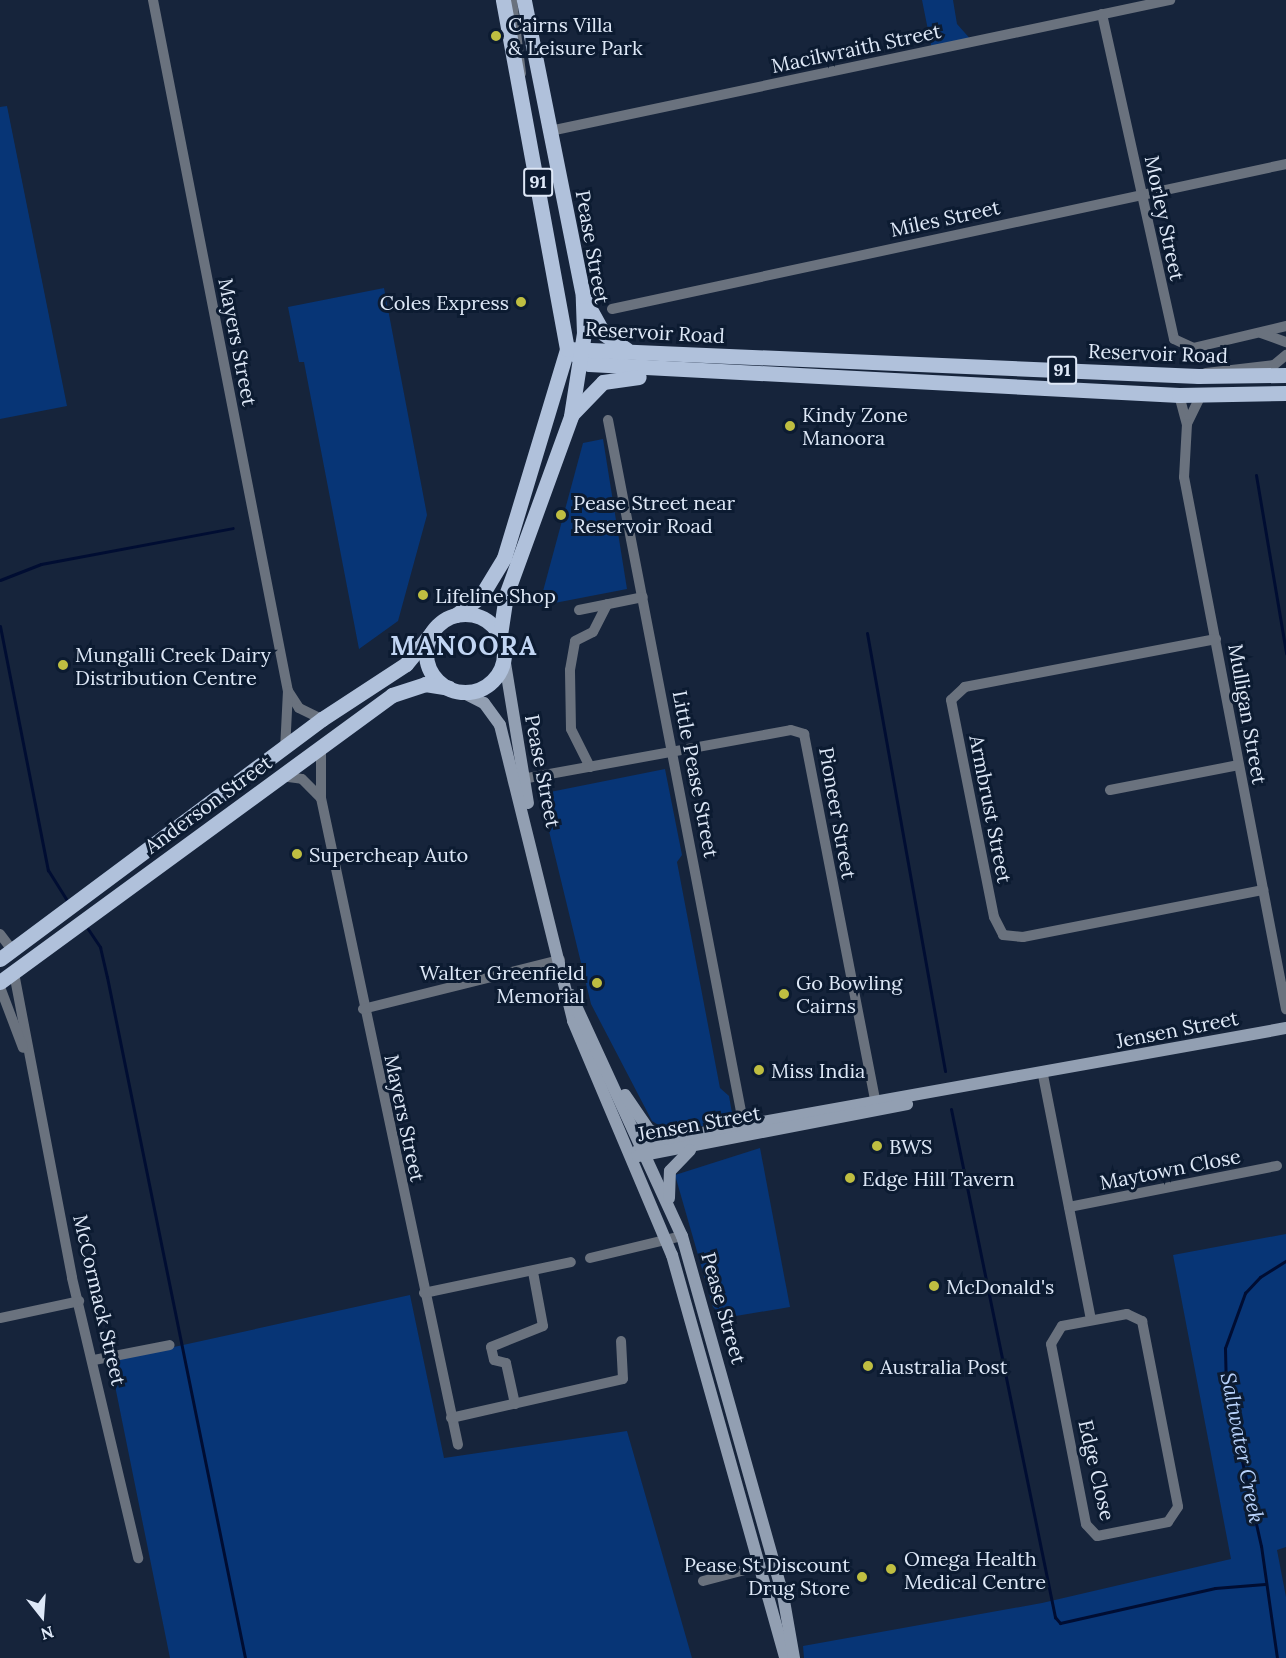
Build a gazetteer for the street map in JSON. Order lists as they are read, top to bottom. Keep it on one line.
{"streets":{"main road":["91","Pease Street","Reservoir Road","Anderson Street","McCormack Street"],"street":["Macilwraith Street","Miles Street","Morley Street","Mayers Street","Mulligan Street","Little Pease Street","Armbrust Street","Pioneer Street","Jensen Street","Maytown Close","Edge Close"]},"crossings":[["Macilwraith Street","Morley Street"],["Macilwraith Street","Pease Street"],["91","Pease Street"],["91","Reservoir Road"],["Miles Street","Morley Street"],["Pease Street","Reservoir Road"],["Pease Street","Anderson Street"],["Pease Street","Pioneer Street"],["Pease Street","Jensen Street"],["Reservoir Road","Mulligan Street"],["Mayers Street","Anderson Street"],["Mulligan Street","Armbrust Street"],["Little Pease Street","Pioneer Street"],["Little Pease Street","Jensen Street"],["Anderson Street","McCormack Street"],["Pioneer Street","Jensen Street"]],"districts":["MANOORA"],"water":["Saltwater Creek"],"places":["Cairns Villa & Leisure Park","Coles Express","Kindy Zone Manoora","Pease Street near Reservoir Road","Lifeline Shop","Mungalli Creek Dairy Distribution Centre","Supercheap Auto","Walter Greenfield Memorial","Go Bowling Cairns","Miss India","BWS","Edge Hill Tavern","McDonald's","Australia Post","Omega Health Medical Centre","Pease St Discount Drug Store"],"north":"bottom"}
